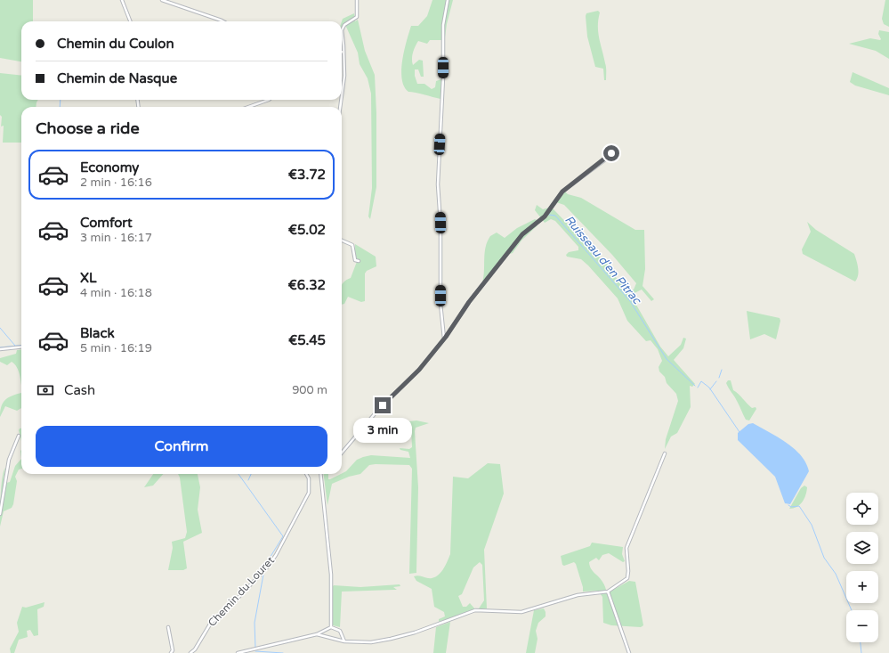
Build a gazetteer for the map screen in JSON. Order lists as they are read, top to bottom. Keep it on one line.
{"streets":{"street":["Chemin du Louret"]},"water":["Ruisseau d'en Pitrac"],"page":{"banner":["Chemin du Coulon","Chemin de Nasque"],"heading":"Choose a ride","list":[{"name":"Economy","note":"2 min · 16:16","value":"€3.72"},{"name":"Comfort","note":"3 min · 16:17","value":"€5.02"},{"name":"XL","note":"4 min · 16:18","value":"€6.32"},{"name":"Black","note":"5 min · 16:19","value":"€5.45"}],"pay":["Cash","900 m"],"bubble":"3 min","buttons":"Confirm","map_buttons":["+","−"]}}
